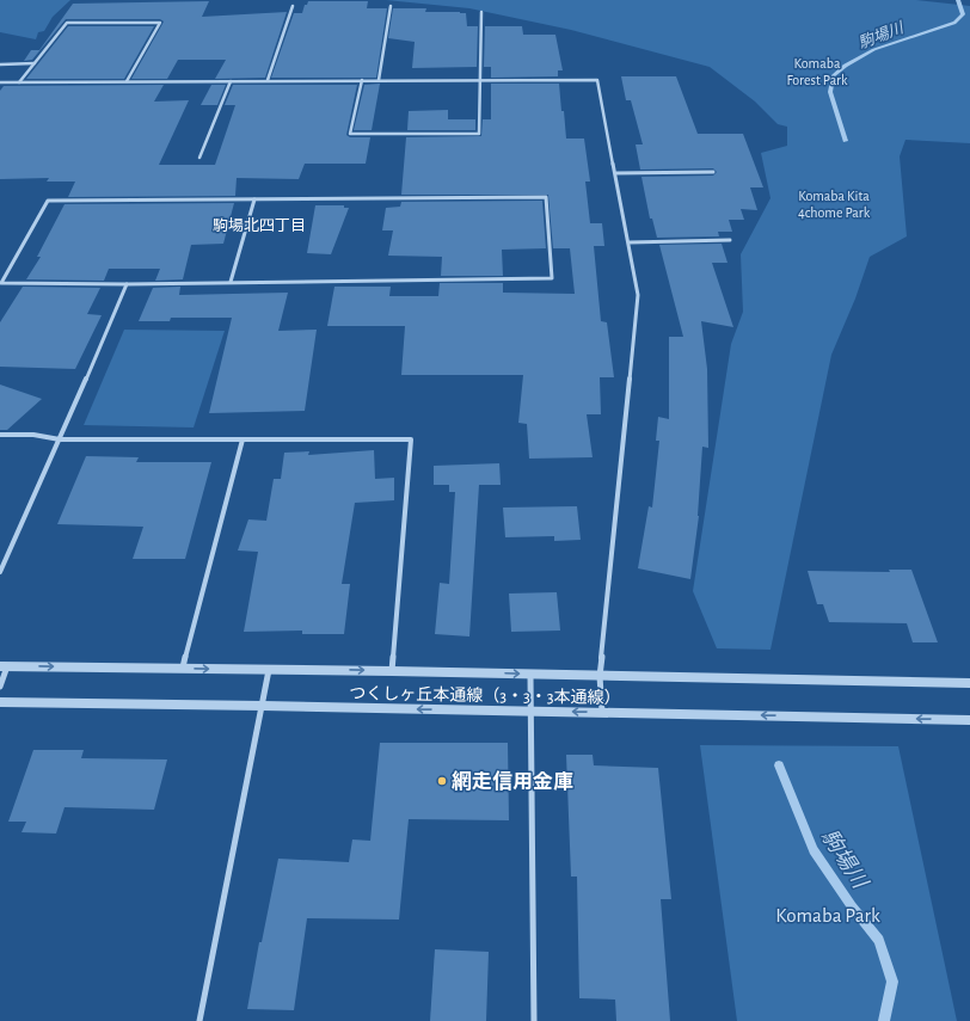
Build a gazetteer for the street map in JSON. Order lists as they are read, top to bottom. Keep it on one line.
{"streets":{"street":["つくしヶ丘本通線（3・3・3本通線）"]},"districts":["駒場北四丁目"],"water":["駒場川"],"parks":["Komaba Forest Park","Komaba Kita 4chome Park","Komaba Park"],"places":["網走信用金庫"]}
